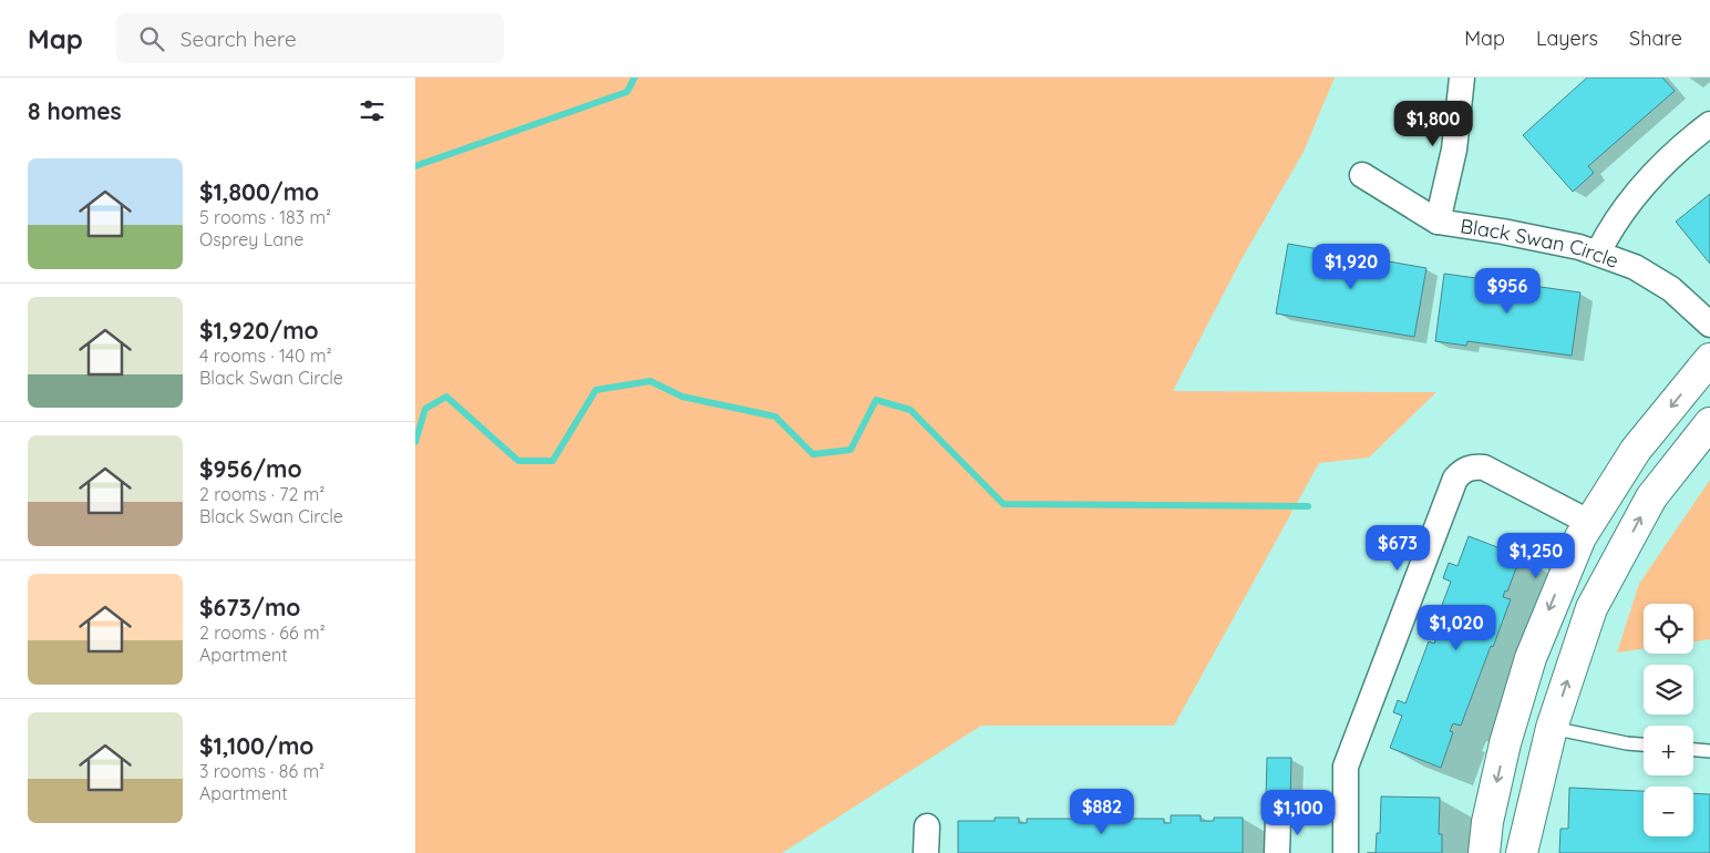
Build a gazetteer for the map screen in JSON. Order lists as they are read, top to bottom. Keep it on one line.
{"streets":{"street":["Black Swan Circle"]},"page":{"header":"Map","search":"Search here","nav":["Map","Layers","Share"],"heading":"8 homes","price":["$1,800","$1,920","$956","$673","$1,250","$1,020","$882","$1,100"],"list":[{"name":"$1,800/mo","note":"5 rooms · 183 m² · Osprey Lane"},{"name":"$1,920/mo","note":"4 rooms · 140 m² · Black Swan Circle"},{"name":"$956/mo","note":"2 rooms · 72 m² · Black Swan Circle"},{"name":"$673/mo","note":"2 rooms · 66 m² · Apartment"},{"name":"$1,100/mo","note":"3 rooms · 86 m² · Apartment"}],"map_buttons":["+","−"]}}
